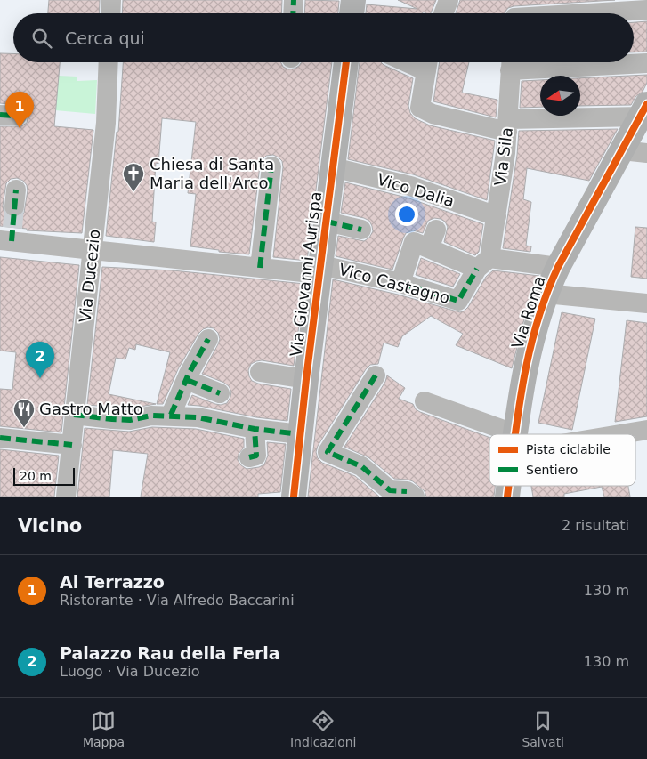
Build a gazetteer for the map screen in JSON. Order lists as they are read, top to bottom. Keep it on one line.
{"streets":{"main road":["Via Giovanni Aurispa","Via Roma"],"street":["Via Sila","Vico Dalia","Via Ducezio","Vico Castagno"]},"crossings":[["Via Sila","Vico Dalia"],["Via Sila","Vico Castagno"],["Vico Dalia","Via Giovanni Aurispa"],["Via Giovanni Aurispa","Vico Castagno"],["Via Ducezio","Vico Castagno"]],"places":{"church":["Chiesa di Santa Maria dell'Arco"],"restaurant":["Gastro Matto"]},"legend":["Pista ciclabile","Sentiero"],"scale_bar":"20 m","north":"left","page":{"search":"Cerca qui","pins":["1","2"],"scale":"20 m","heading":["Vicino","2 risultati"],"list":[{"mark":"1","name":"Al Terrazzo","note":"Ristorante · Via Alfredo Baccarini","value":"130 m"},{"mark":"2","name":"Palazzo Rau della Ferla","note":"Luogo · Via Ducezio","value":"130 m"}],"nav":["Mappa","Indicazioni","Salvati"]}}
